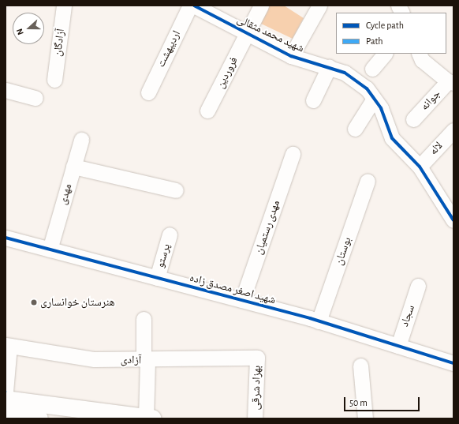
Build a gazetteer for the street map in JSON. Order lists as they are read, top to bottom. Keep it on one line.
{"streets":{"street":["شهید محمد مثقالی","آزادگان","اردیبهشت","فروردین","جوانه","لاله","مهدی","مهدی رستمیان","بوستان","پرستو","شهید اصغر مصدق زاده","سجاد","آزادی","بهزاد شرقی"]},"crossings":[["شهید محمد مثقالی","فروردین"],["شهید محمد مثقالی","لاله"],["مهدی","شهید اصغر مصدق زاده"],["مهدی رستمیان","شهید اصغر مصدق زاده"],["بوستان","شهید اصغر مصدق زاده"],["پرستو","شهید اصغر مصدق زاده"],["شهید اصغر مصدق زاده","سجاد"],["آزادی","بهزاد شرقی"]],"places":["هنرستان خوانساری"],"legend":["Cycle path","Path"],"scale_bar":"50 m","north":"left"}
